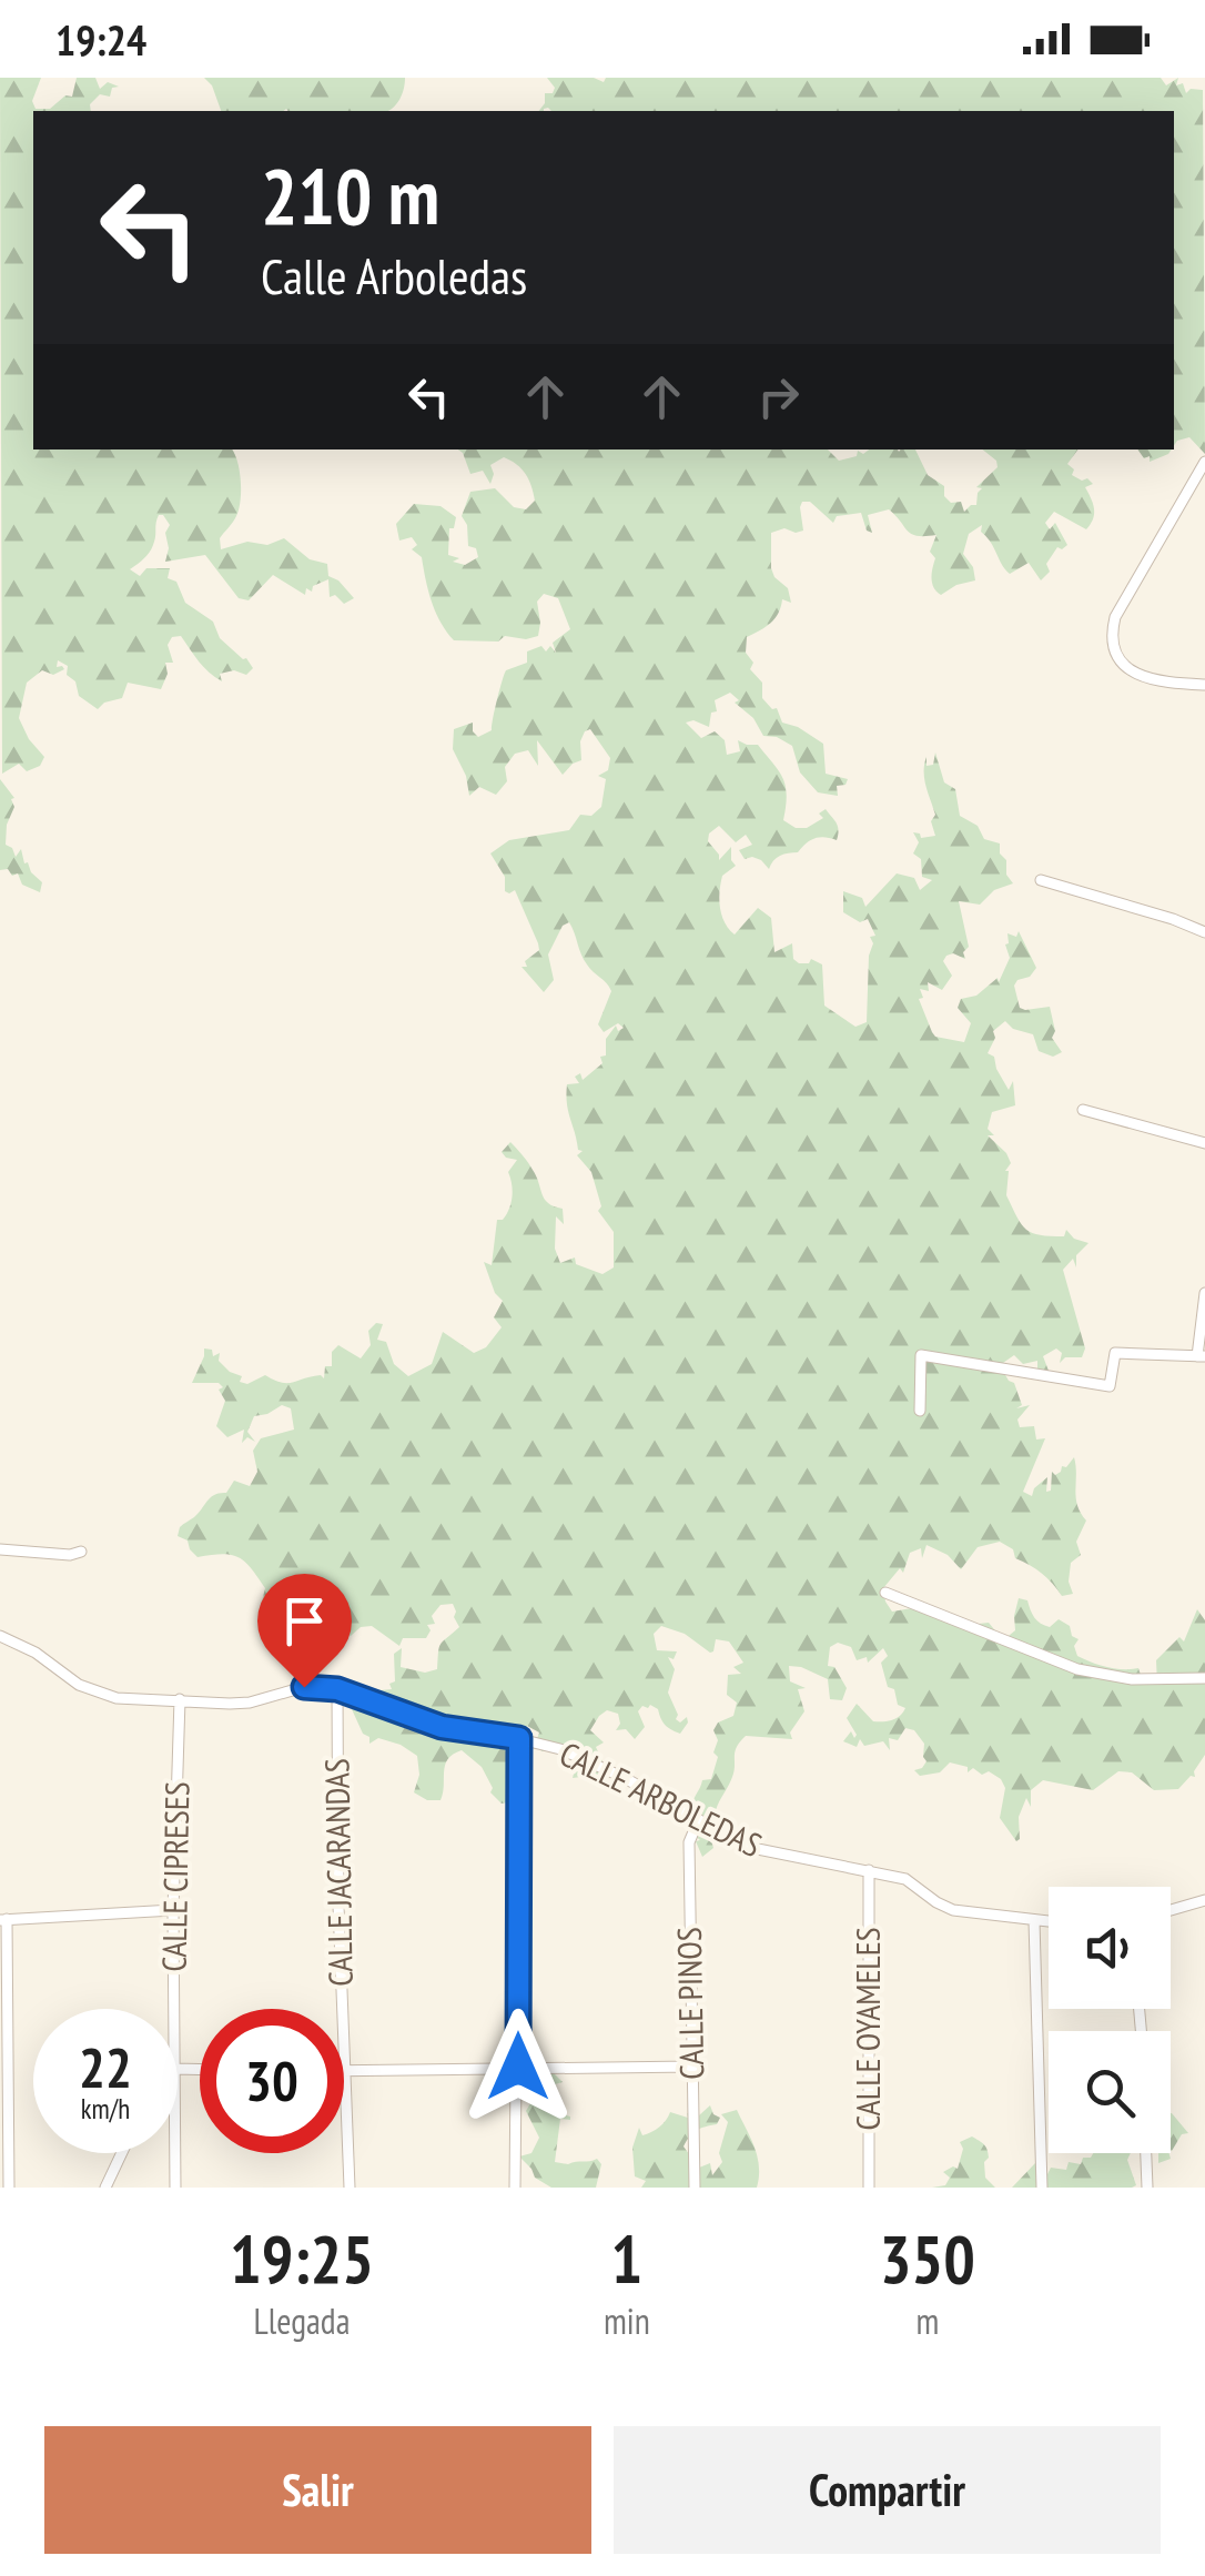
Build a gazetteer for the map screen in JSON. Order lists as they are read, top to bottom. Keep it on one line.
{"streets":{"street":["CALLE ARBOLEDAS","CALLE JACARANDAS","CALLE CIPRESES","CALLE PINOS","CALLE OYAMELES"]},"crossings":[["CALLE ARBOLEDAS","CALLE JACARANDAS"],["CALLE ARBOLEDAS","CALLE CIPRESES"],["CALLE ARBOLEDAS","CALLE PINOS"],["CALLE ARBOLEDAS","CALLE OYAMELES"]],"page":{"status":"19:24","turn":["210 m","Calle Arboledas"],"speed":"22 km/h","limit":"30","eta":["19:25","Llegada","1","min","350","m"],"buttons":["Salir","Compartir"]}}
